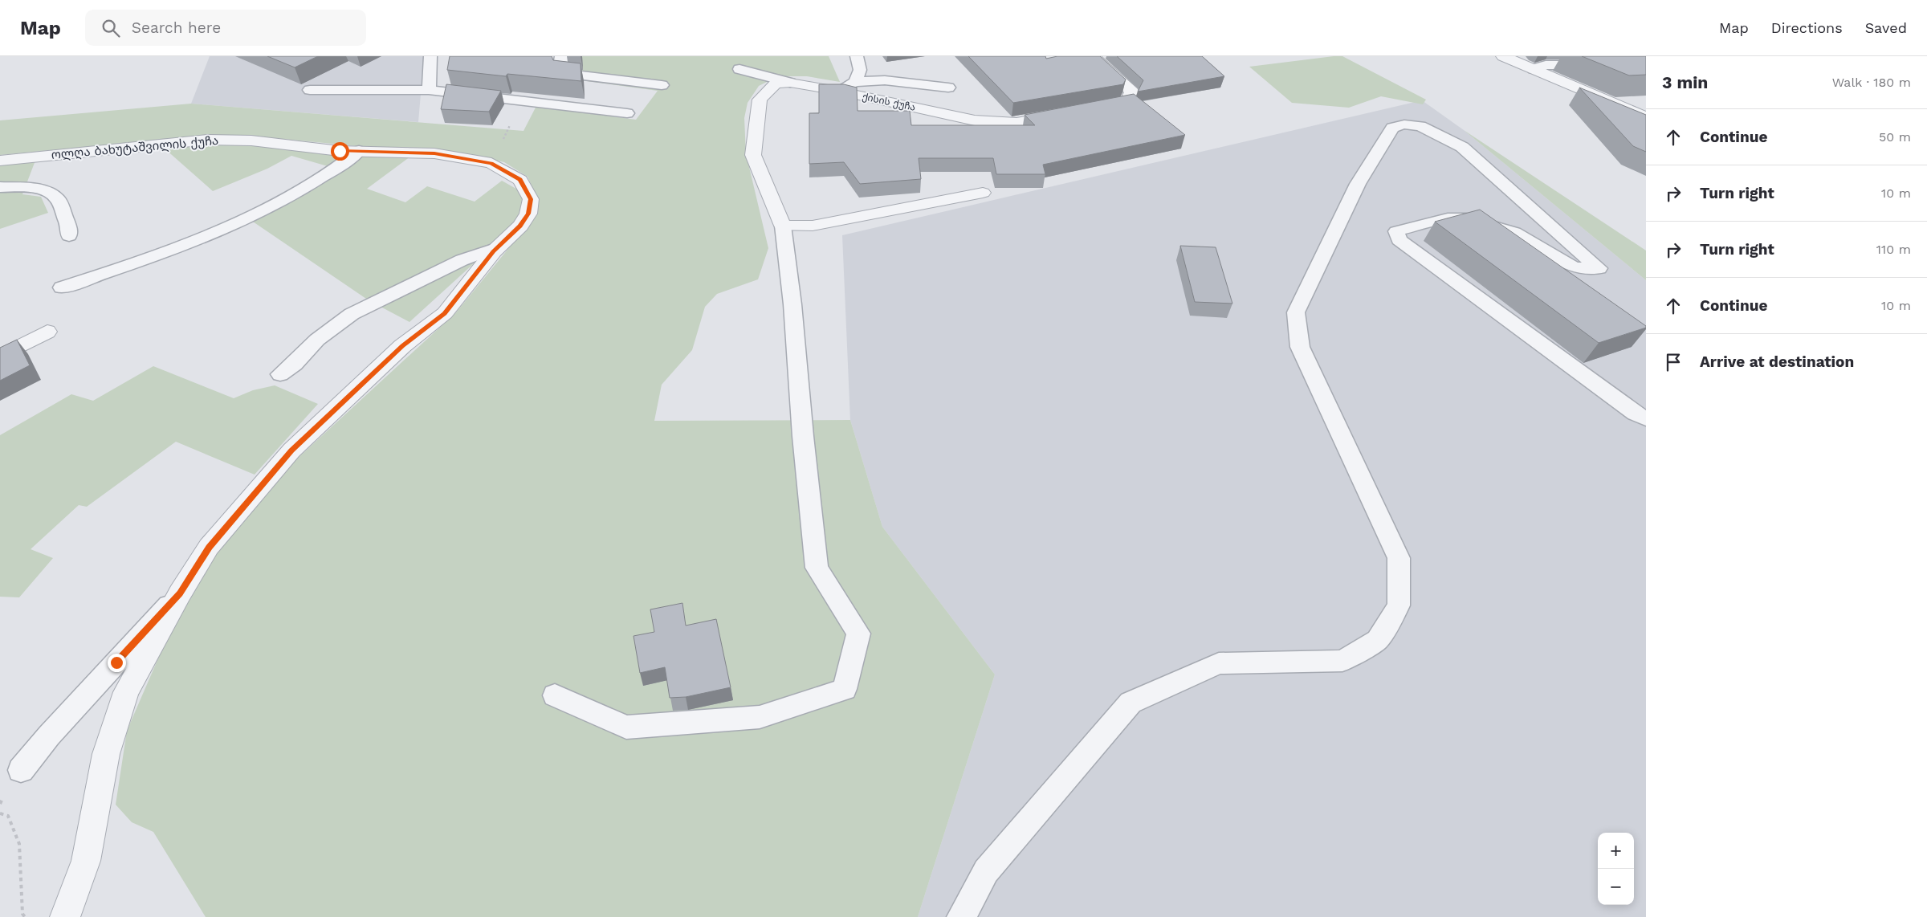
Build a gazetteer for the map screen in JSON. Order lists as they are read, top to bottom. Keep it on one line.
{"streets":{"street":["ქისის ქუჩა","ოლღა ბახუტაშვილის ქუჩა"]},"page":{"header":"Map","search":"Search here","nav":["Map","Directions","Saved"],"heading":["3 min","Walk · 180 m"],"list":[["Continue","50 m"],["Turn right","10 m"],["Turn right","110 m"],["Continue","10 m"],"Arrive at destination"],"map_buttons":["+","−"]}}
